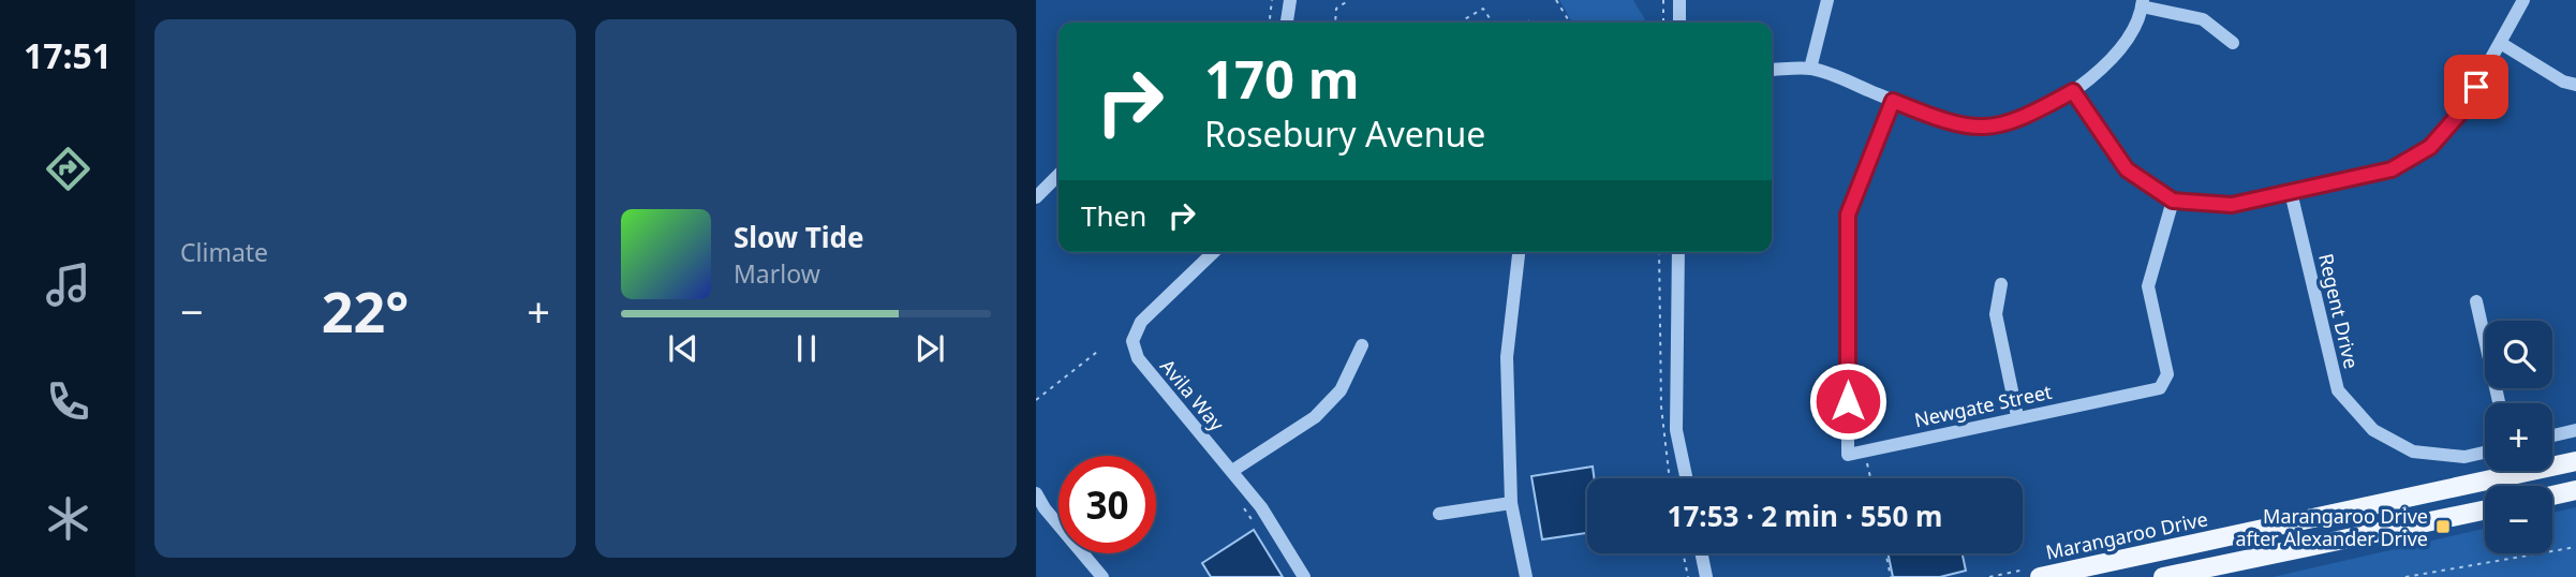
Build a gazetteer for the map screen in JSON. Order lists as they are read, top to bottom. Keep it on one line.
{"streets":{"main road":["Marangaroo Drive"],"street":["Regent Drive","Avila Way","Newgate Street"]},"places":{"transit":["Marangaroo Drive after Alexander Drive"]},"page":{"tabs":"17:51","tile":"Climate","turn":["170 m","Rosebury Avenue"],"then":"Then","song":["Slow Tide","Marlow"],"heat":["−","22°","+"],"map_buttons":["+","−"],"limit":"30","trip":"17:53 · 2 min · 550 m"}}
